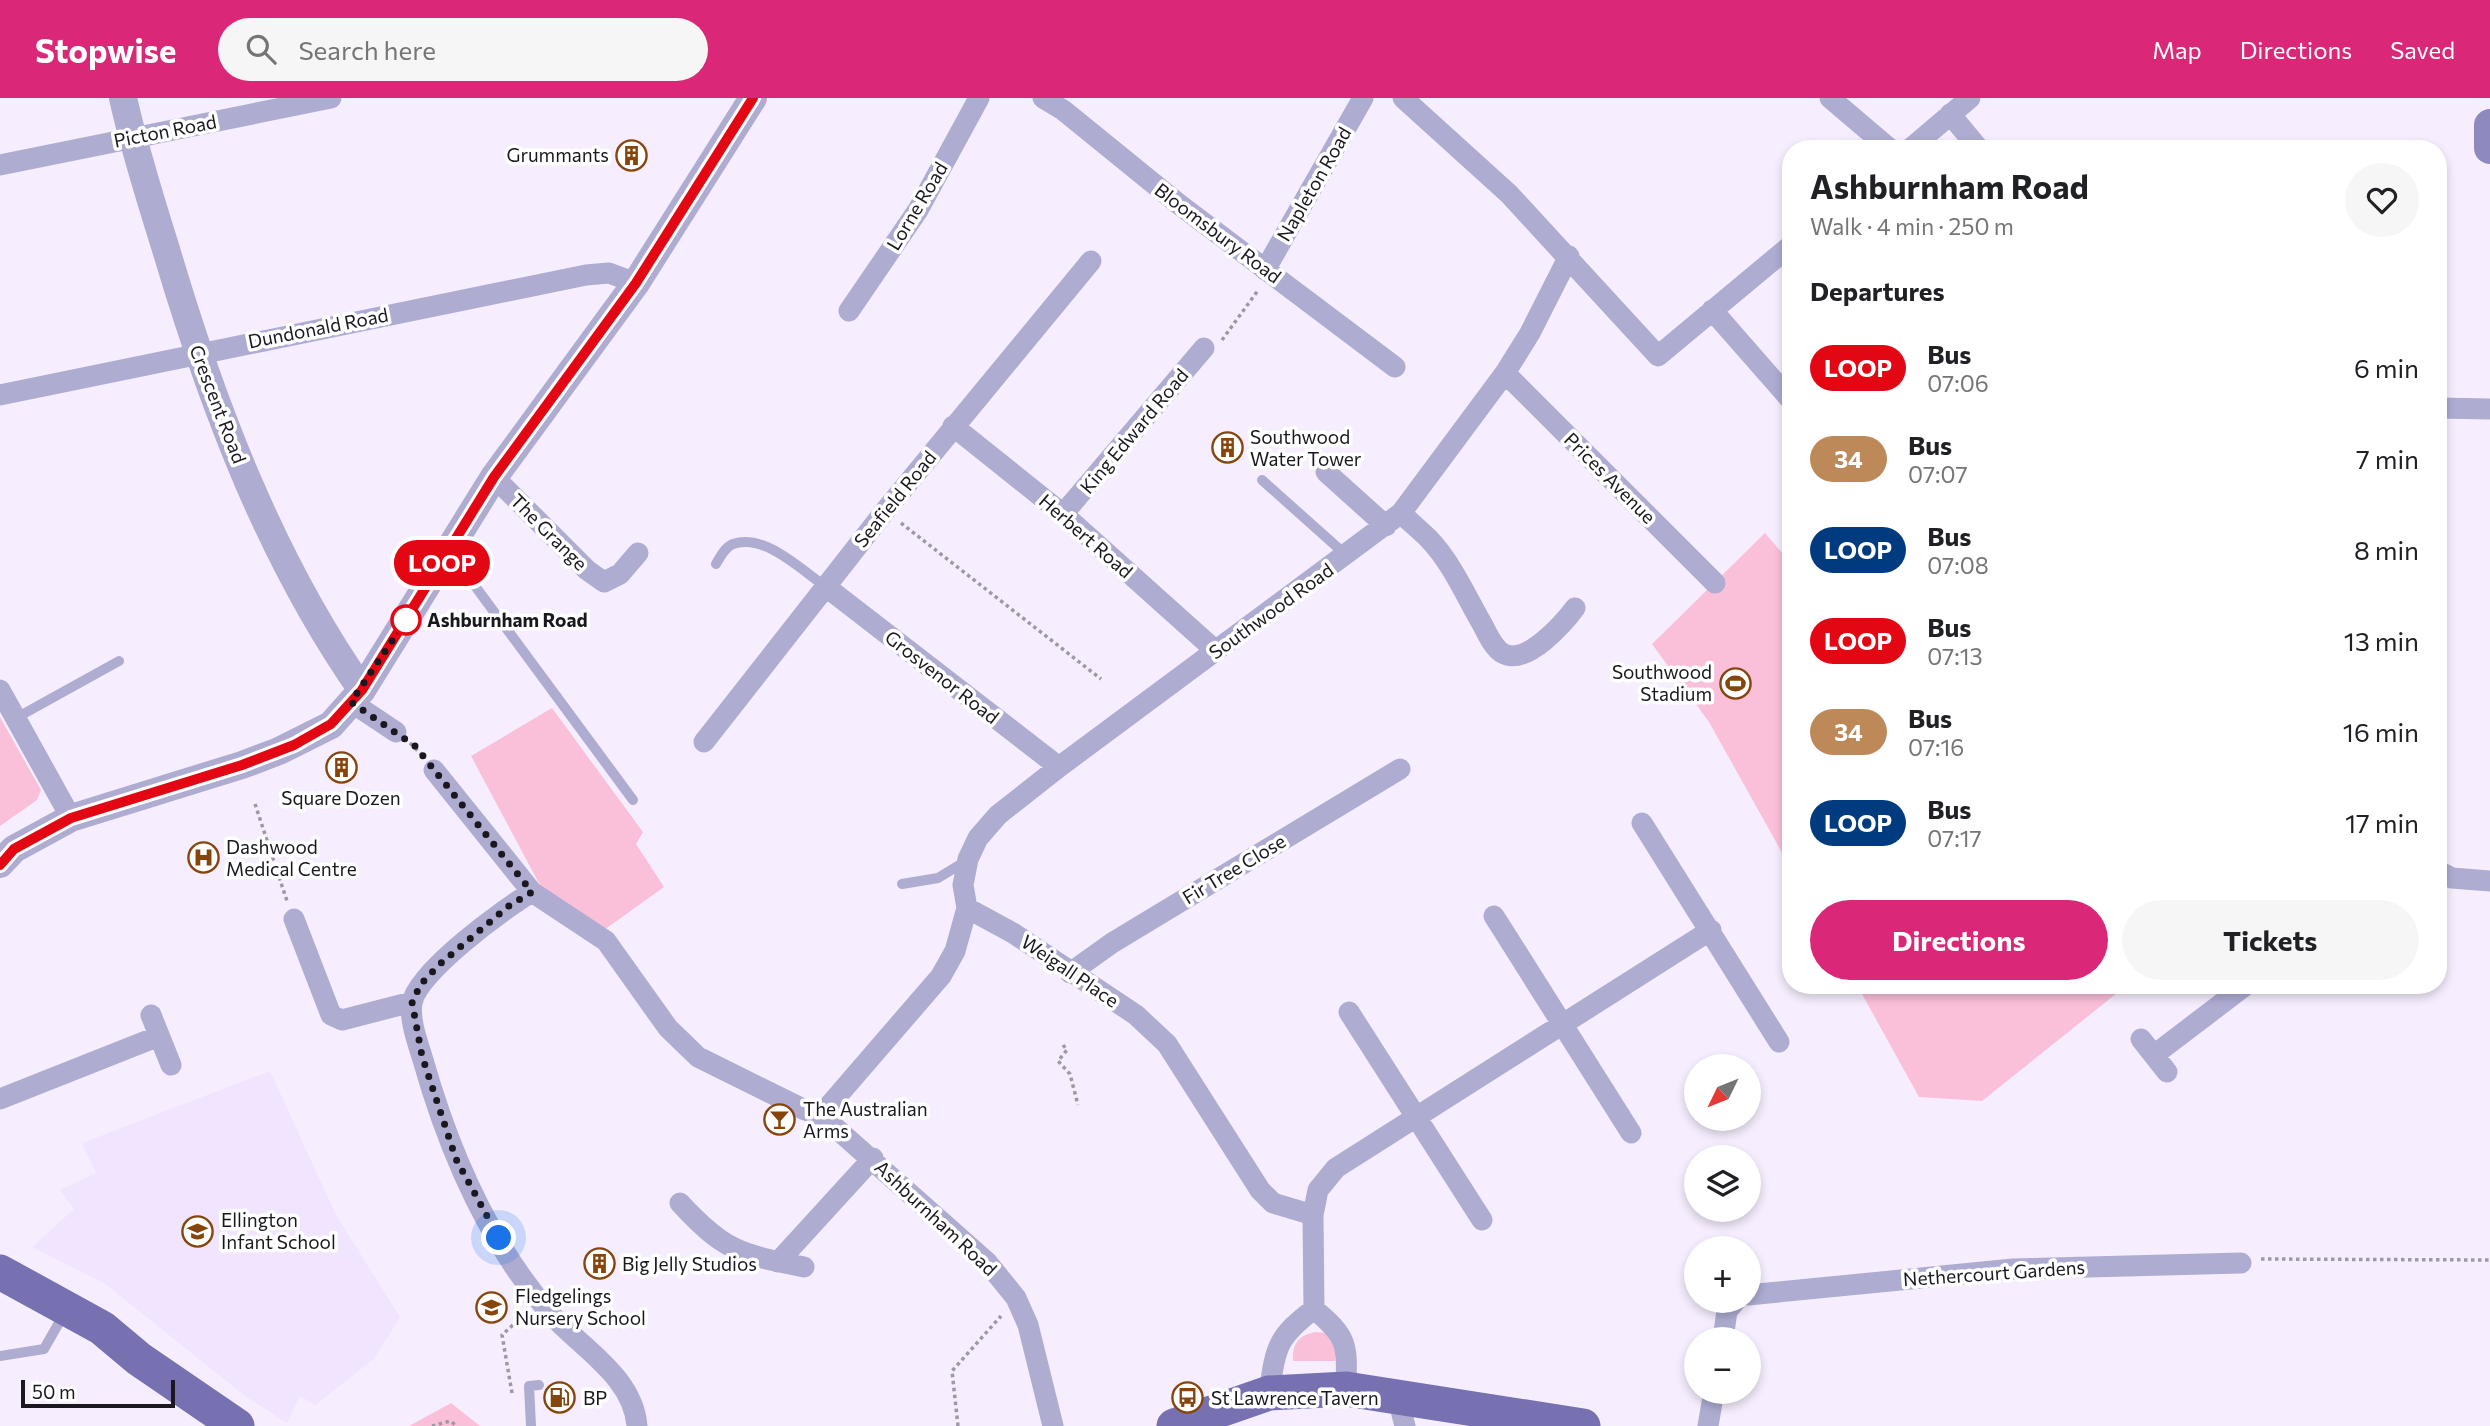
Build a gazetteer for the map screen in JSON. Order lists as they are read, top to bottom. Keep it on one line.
{"streets":{"street":["Picton Road","Napleton Road","Lorne Road","Bloomsbury Road","Dundonald Road","Crescent Road","King Edward Road","Prices Avenue","Seafield Road","The Grange","Herbert Road","Southwood Road","Grosvenor Road","Fir Tree Close","Weigall Place","Ashburnham Road","Nethercourt Gardens"]},"crossings":[["Picton Road","Crescent Road"],["Napleton Road","Bloomsbury Road"],["Dundonald Road","Crescent Road"],["King Edward Road","Herbert Road"],["Prices Avenue","Southwood Road"],["Seafield Road","Herbert Road"],["Seafield Road","Grosvenor Road"],["Herbert Road","Southwood Road"],["Southwood Road","Grosvenor Road"],["Southwood Road","Weigall Place"],["Southwood Road","Ashburnham Road"],["Fir Tree Close","Weigall Place"]],"places":{"building":["Grummants","Southwood Water Tower","Square Dozen","Big Jelly Studios"],"other":["Ashburnham Road"],"sports":["Southwood Stadium"],"hospital":["Dashwood Medical Centre"],"bar":["The Australian Arms"],"school or university":["Ellington Infant School","Fledgelings Nursery School"],"fuel station":["BP"],"bus stop":["St Lawrence Tavern"]},"lines":["bus line LOOP"],"scale_bar":"50 m","north":"bottom left","page":{"header":"Stopwise","search":"Search here","nav":["Map","Directions","Saved"],"on_map":"LOOP","heading":[["Ashburnham Road","Walk · 4 min · 250 m"],"Departures"],"list":[{"mark":"LOOP","name":"Bus","note":"07:06","value":"6 min"},{"mark":"34","name":"Bus","note":"07:07","value":"7 min"},{"mark":"LOOP","name":"Bus","note":"07:08","value":"8 min"},{"mark":"LOOP","name":"Bus","note":"07:13","value":"13 min"},{"mark":"34","name":"Bus","note":"07:16","value":"16 min"},{"mark":"LOOP","name":"Bus","note":"07:17","value":"17 min"}],"buttons":["Directions","Tickets"],"map_buttons":["+","−"],"scale":"50 m"}}
